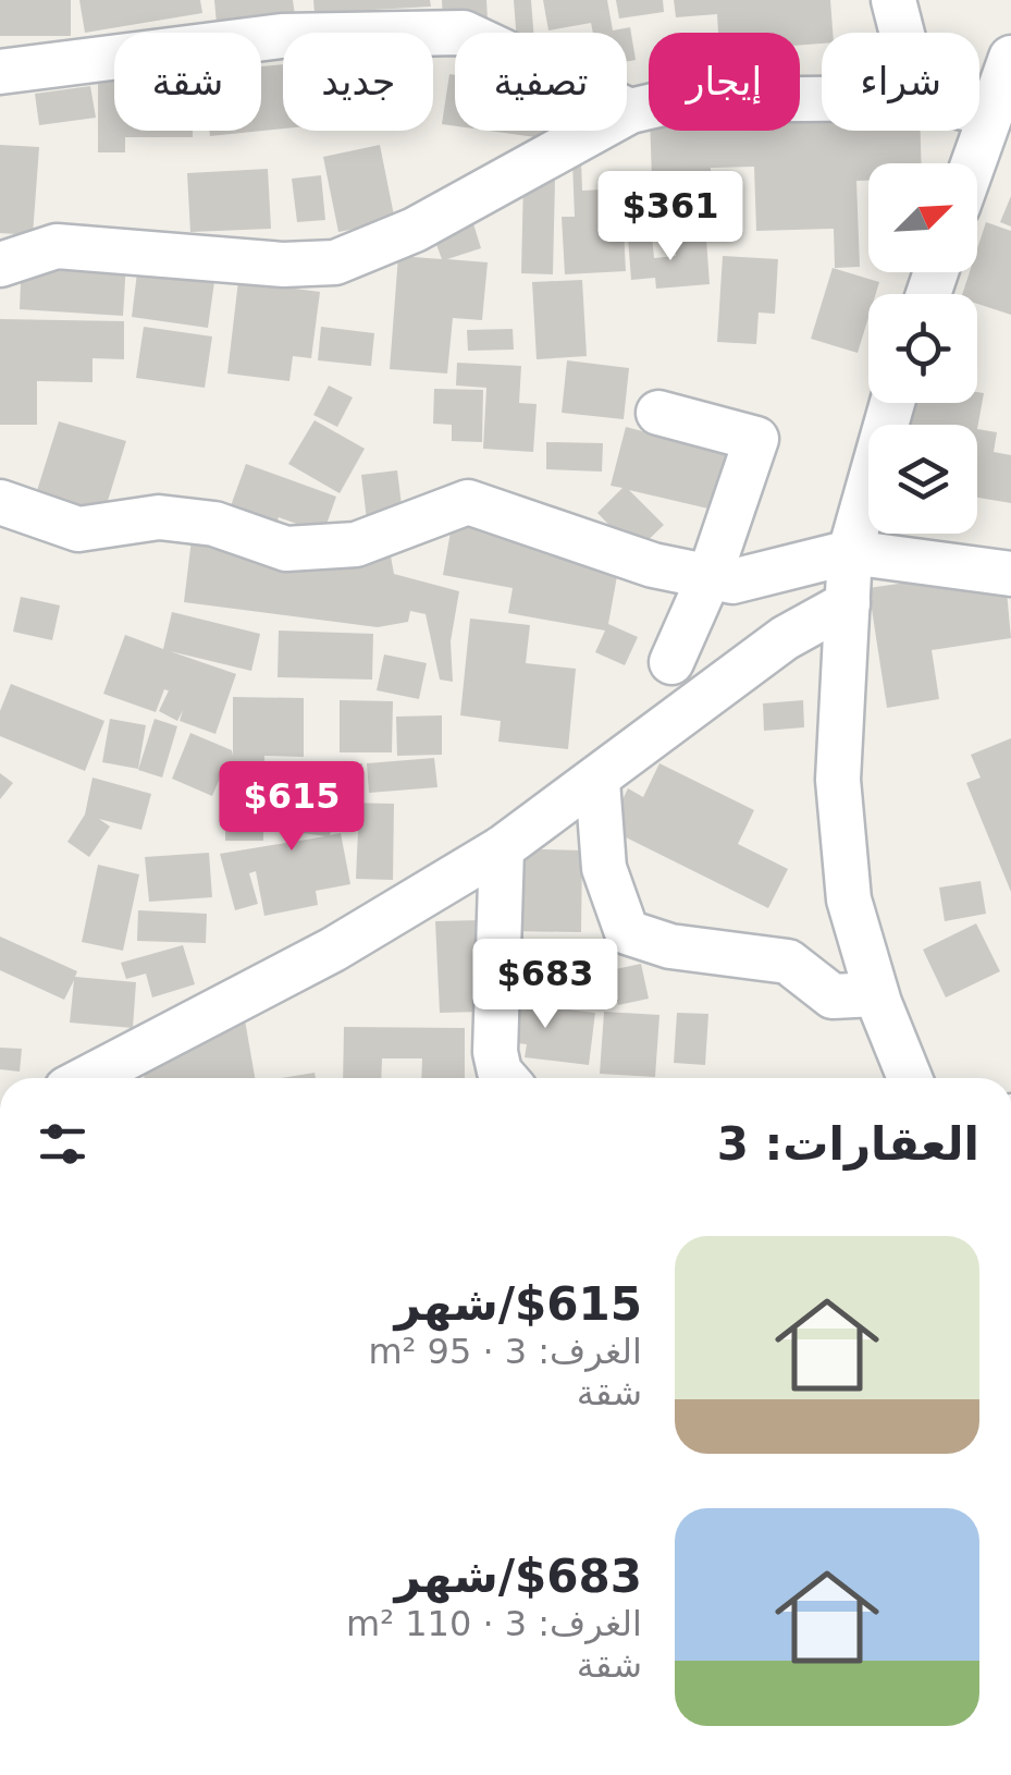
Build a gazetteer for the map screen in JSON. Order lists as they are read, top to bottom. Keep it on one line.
{"north":"top right","page":{"chip":["شراء","إيجار","تصفية","جديد","شقة"],"price":["$361","$615","$683"],"heading":"العقارات: 3","list":[{"name":"$615/شهر","note":"الغرف: 3 · 95 m² · شقة"},{"name":"$683/شهر","note":"الغرف: 3 · 110 m² · شقة"}]}}
